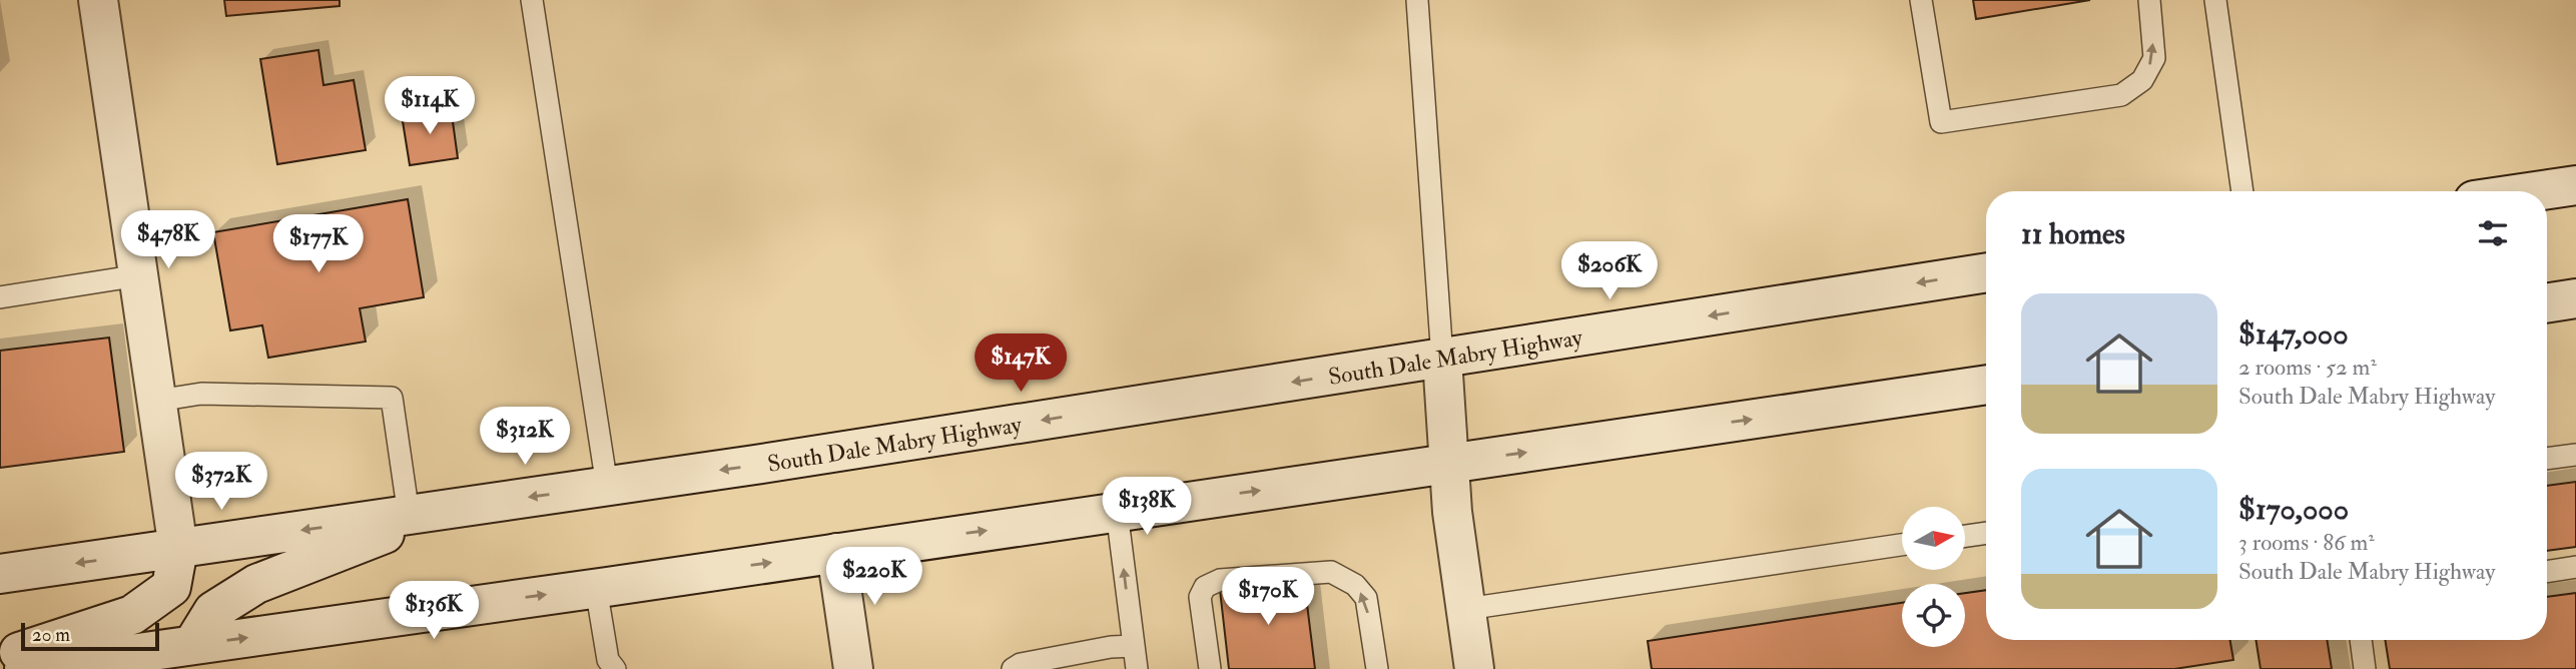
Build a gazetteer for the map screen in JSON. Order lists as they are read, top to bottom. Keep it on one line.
{"streets":{"main road":["South Dale Mabry Highway"]},"scale_bar":"20 m","north":"right","page":{"price":["$114K","$478K","$177K","$206K","$147K","$312K","$372K","$138K","$220K","$170K","$136K"],"heading":"11 homes","list":[{"name":"$147,000","note":"2 rooms · 52 m² · South Dale Mabry Highway"},{"name":"$170,000","note":"3 rooms · 86 m² · South Dale Mabry Highway"}],"scale":"20 m"}}
